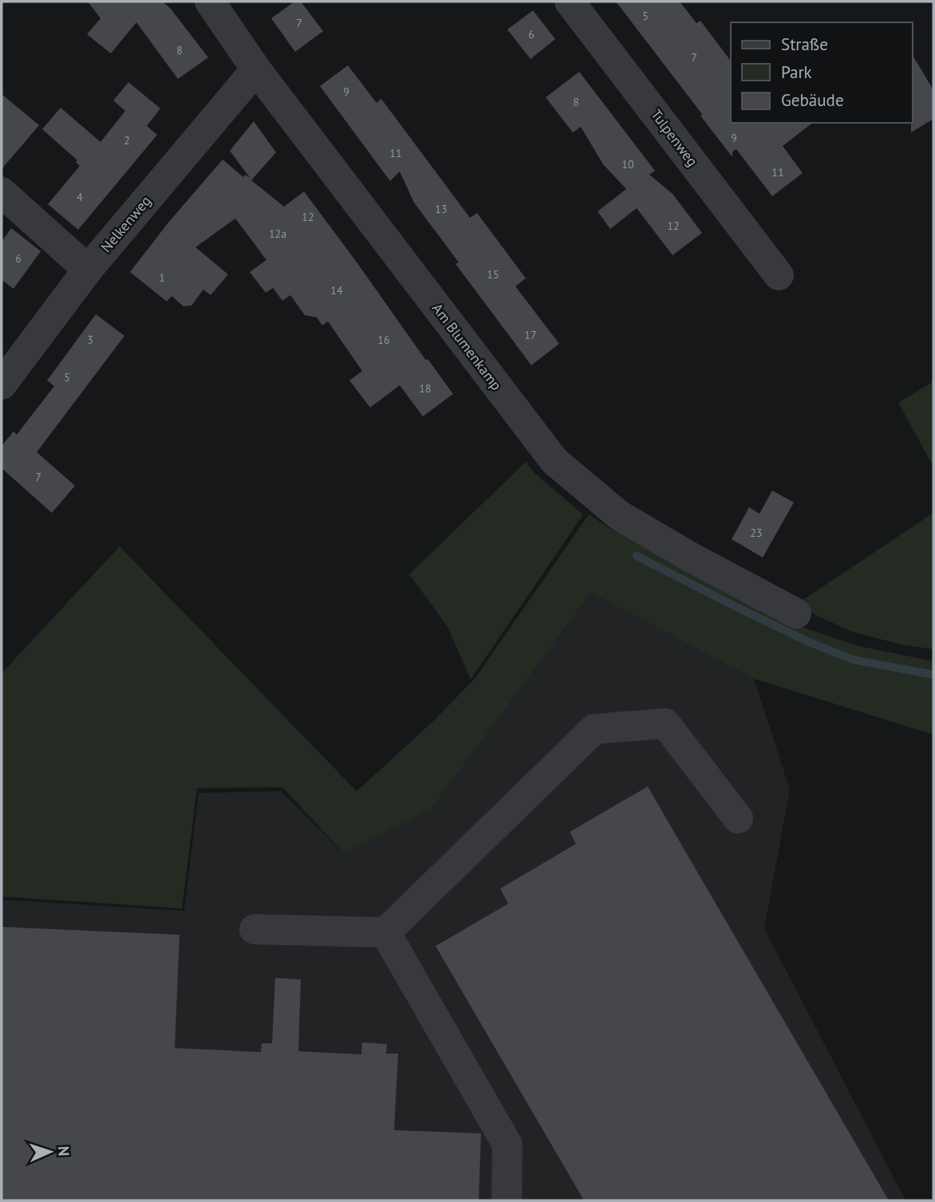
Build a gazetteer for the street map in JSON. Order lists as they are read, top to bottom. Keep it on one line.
{"streets":{"street":["Tulpenweg","Nelkenweg","Am Blumenkamp"]},"crossings":[["Nelkenweg","Am Blumenkamp"]],"house_numbers":["5","7","6","8","7","9","8","9","2","11","10","11","4","13","12","12","12a","6","15","1","14","17","3","16","5","18","7","23"],"legend":["Straße","Park","Gebäude"],"north":"right"}
